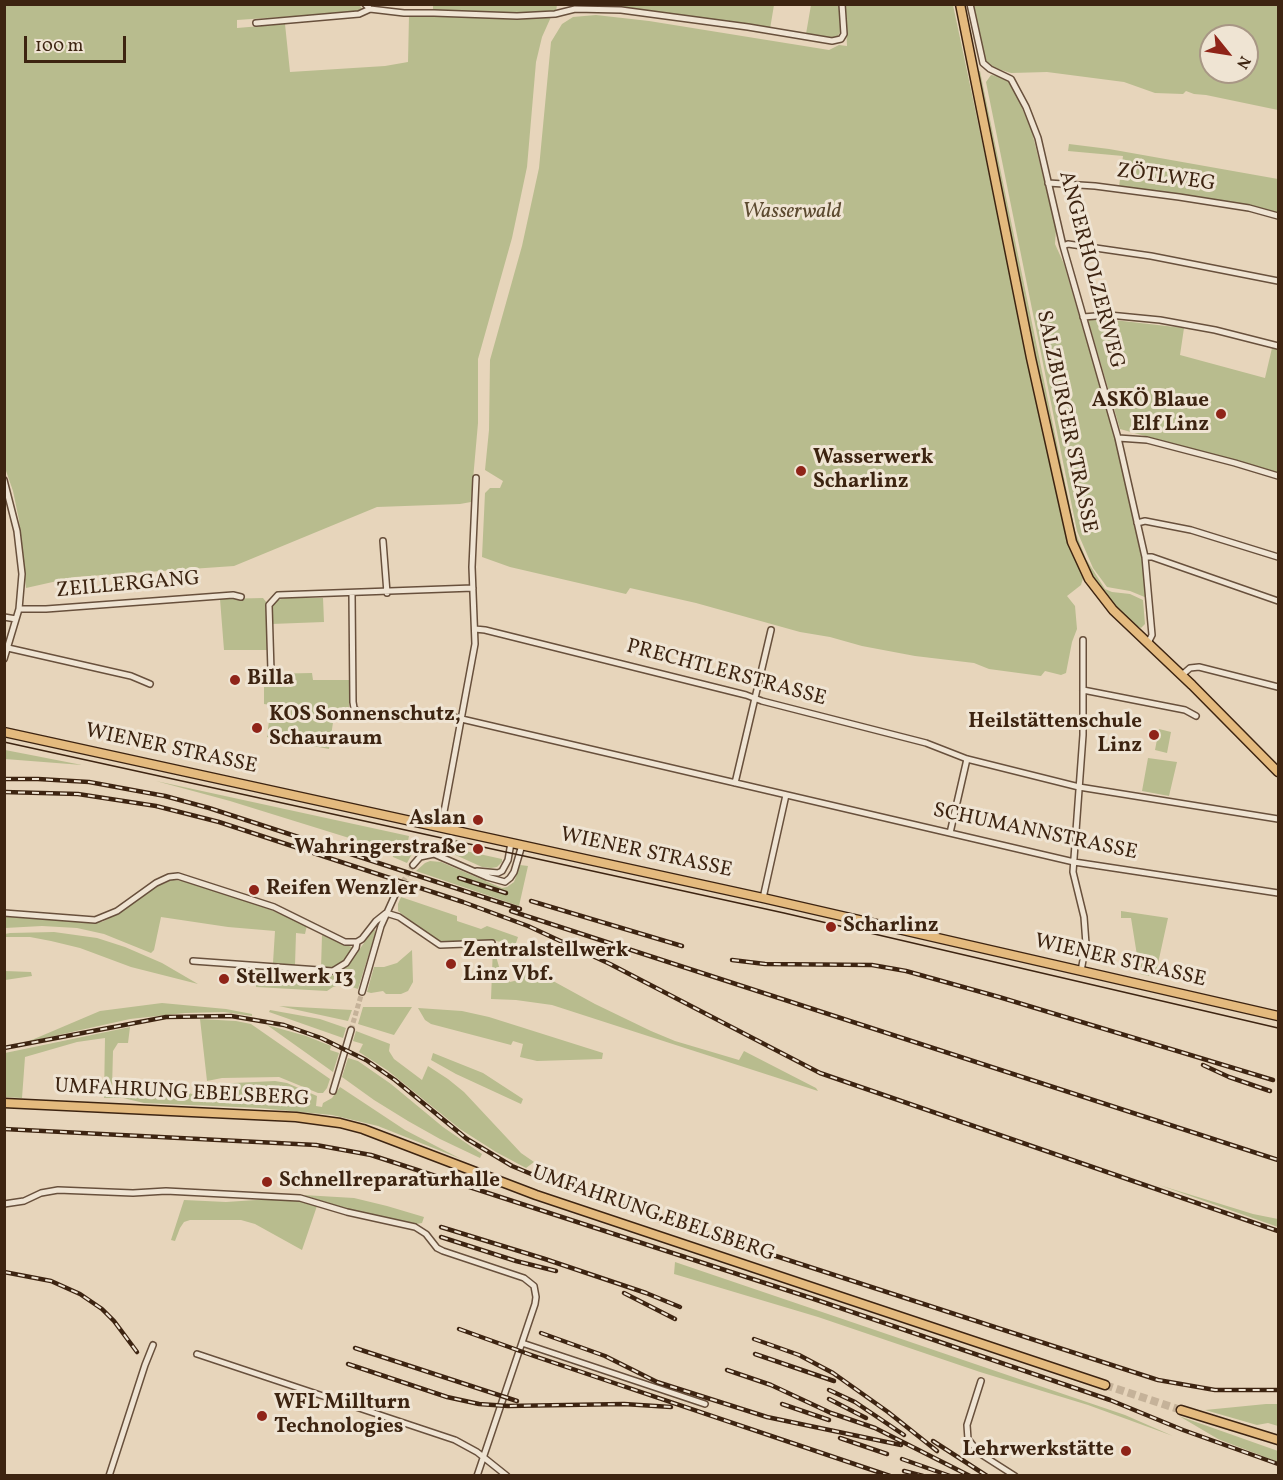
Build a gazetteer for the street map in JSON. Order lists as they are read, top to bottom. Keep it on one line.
{"streets":{"main road":["SALZBURGER STRASSE","WIENER STRASSE","UMFAHRUNG EBELSBERG"],"street":["ZÖTLWEG","ANGERHOLZERWEG","ZEILLERGANG","PRECHTLERSTRASSE","SCHUMANNSTRASSE"]},"crossings":[["ZÖTLWEG","ANGERHOLZERWEG"],["ANGERHOLZERWEG","SALZBURGER STRASSE"]],"parks":["Wasserwald"],"places":["ASKÖ Blaue Elf Linz","Wasserwerk Scharlinz","Billa","KOS Sonnenschutz, Schauraum","Heilstättenschule Linz","Aslan","Wahringerstraße","Reifen Wenzler","Scharlinz","Zentralstellwerk Linz Vbf.","Stellwerk 13","Schnellreparaturhalle","WFL Millturn Technologies","Lehrwerkstätte"],"scale_bar":"100 m","north":"bottom right"}
